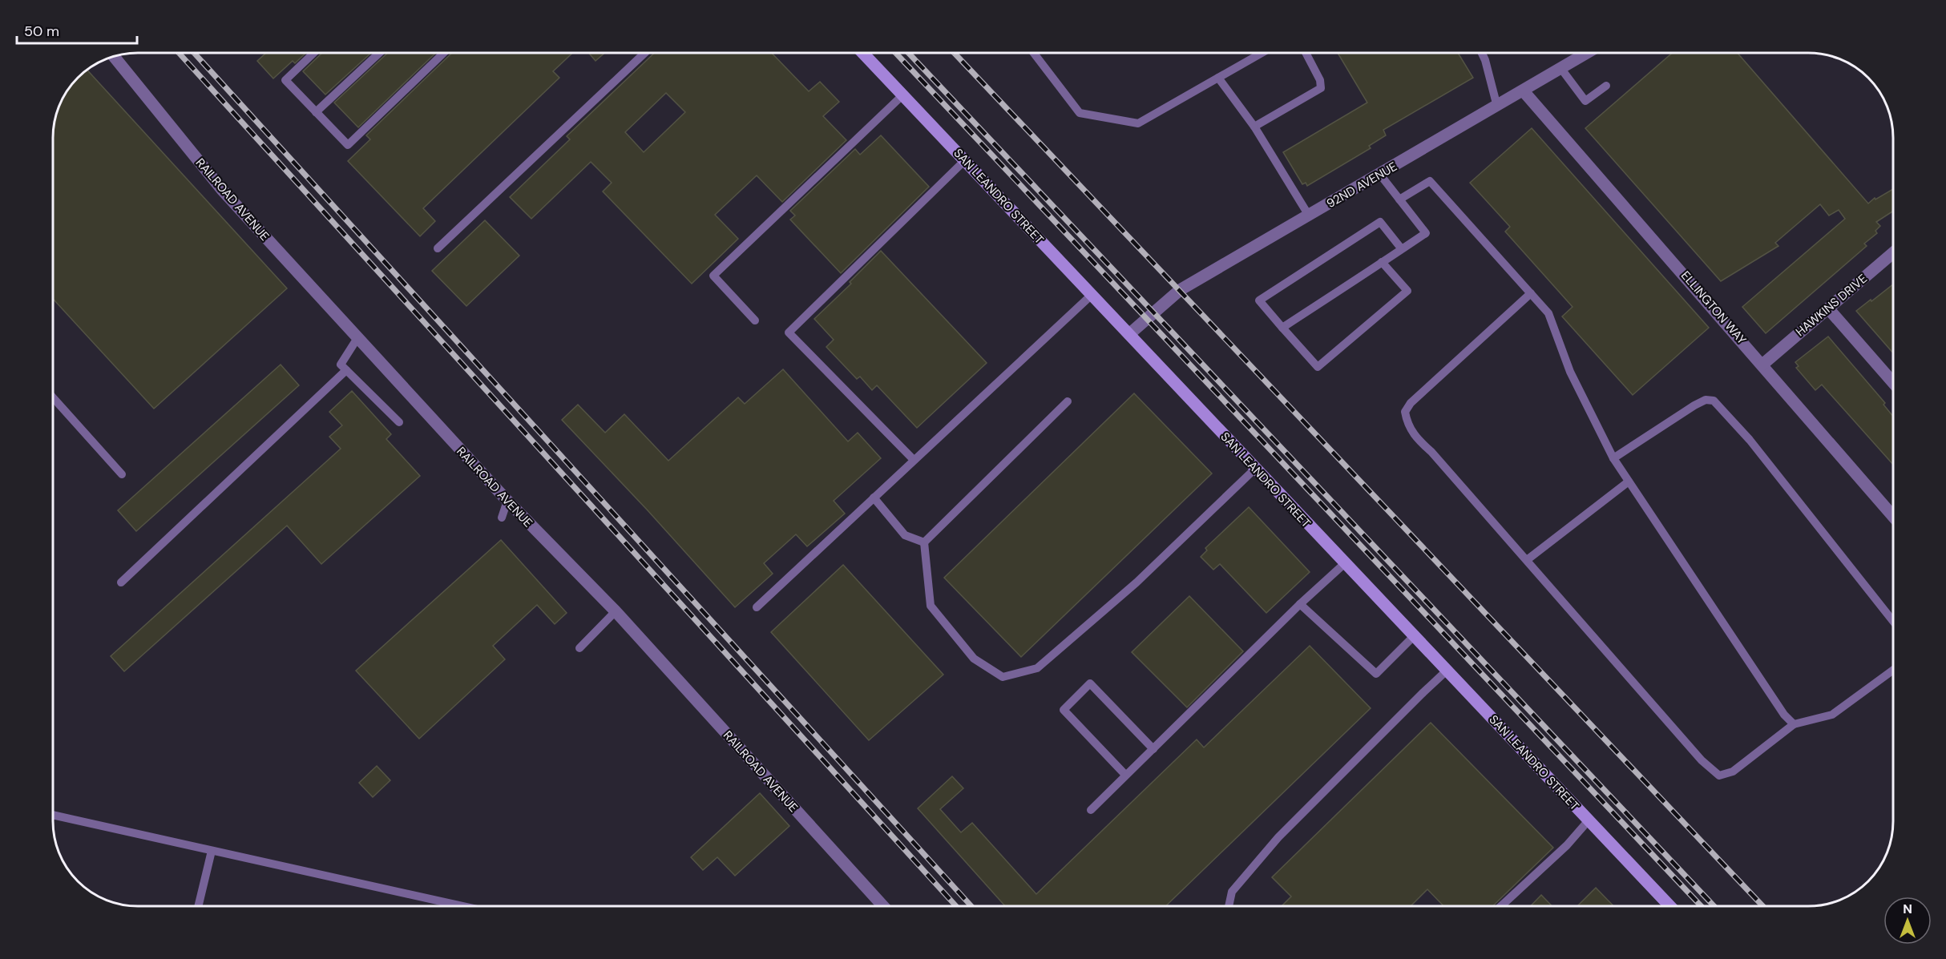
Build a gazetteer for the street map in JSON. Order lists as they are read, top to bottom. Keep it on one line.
{"streets":{"main road":["SAN LEANDRO STREET"],"street":["92ND AVENUE","RAILROAD AVENUE","HAWKINS DRIVE","ELLINGTON WAY"]},"crossings":[["92ND AVENUE","SAN LEANDRO STREET"],["92ND AVENUE","ELLINGTON WAY"],["HAWKINS DRIVE","ELLINGTON WAY"]],"scale_bar":"50 m","north":"top"}
